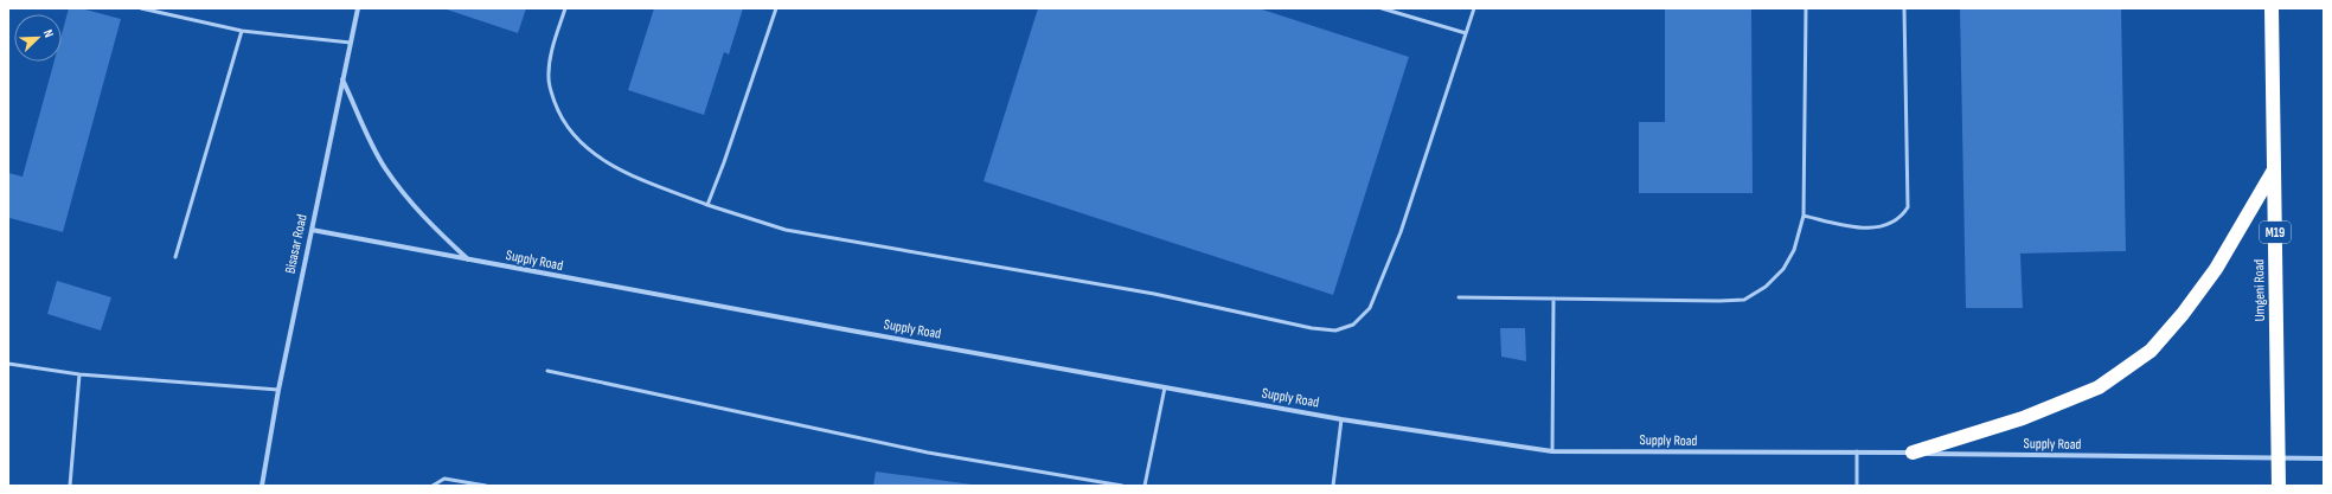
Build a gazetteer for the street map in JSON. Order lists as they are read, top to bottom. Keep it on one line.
{"streets":{"highway":["M19","Umgeni Road"],"street":["Bisasar Road","Supply Road"]},"crossings":[["Bisasar Road","Supply Road"],["Supply Road","Umgeni Road"]],"north":"top right"}
